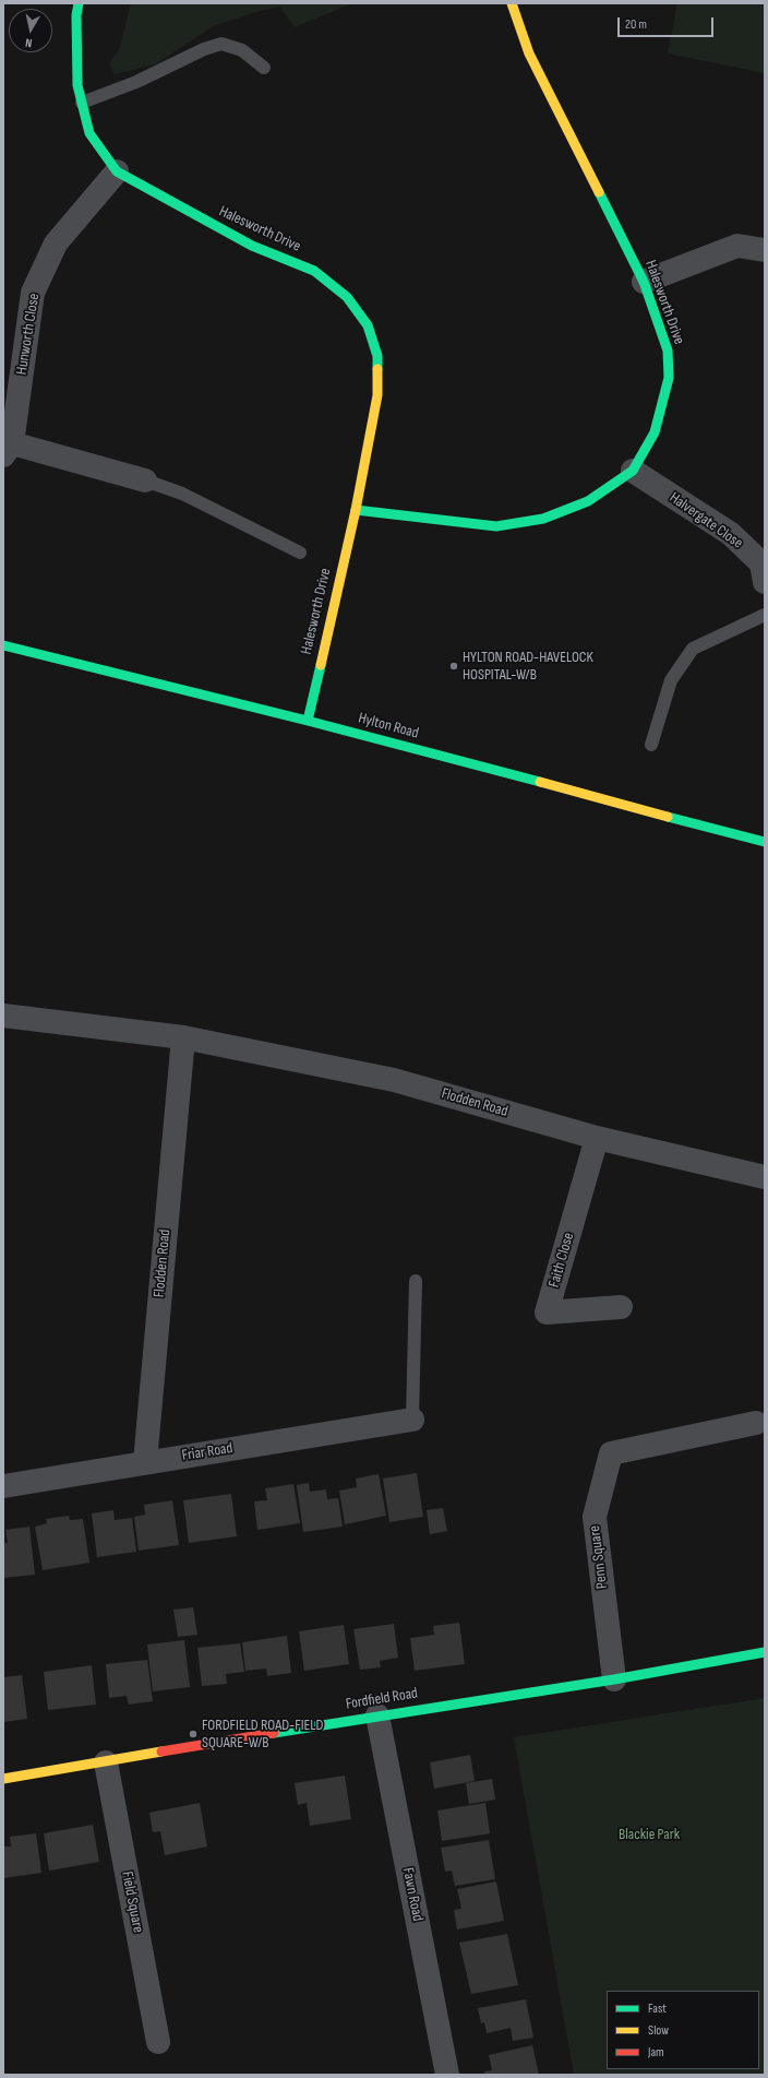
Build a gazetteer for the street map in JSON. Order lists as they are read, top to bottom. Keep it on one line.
{"streets":{"street":["Halesworth Drive","Hunworth Close","Halvergate Close","Hylton Road","Flodden Road","Faith Close","Friar Road","Penn Square","Fordfield Road","Fawn Road","Field Square"]},"crossings":[["Halesworth Drive","Hunworth Close"],["Halesworth Drive","Halvergate Close"],["Halesworth Drive","Hylton Road"],["Flodden Road","Faith Close"],["Flodden Road","Friar Road"],["Penn Square","Fordfield Road"],["Fordfield Road","Fawn Road"],["Fordfield Road","Field Square"]],"parks":["Blackie Park"],"places":["HYLTON ROAD-HAVELOCK HOSPITAL-W/B","FORDFIELD ROAD-FIELD SQUARE-W/B"],"legend":["Fast","Slow","Jam"],"scale_bar":"20 m","north":"bottom"}
